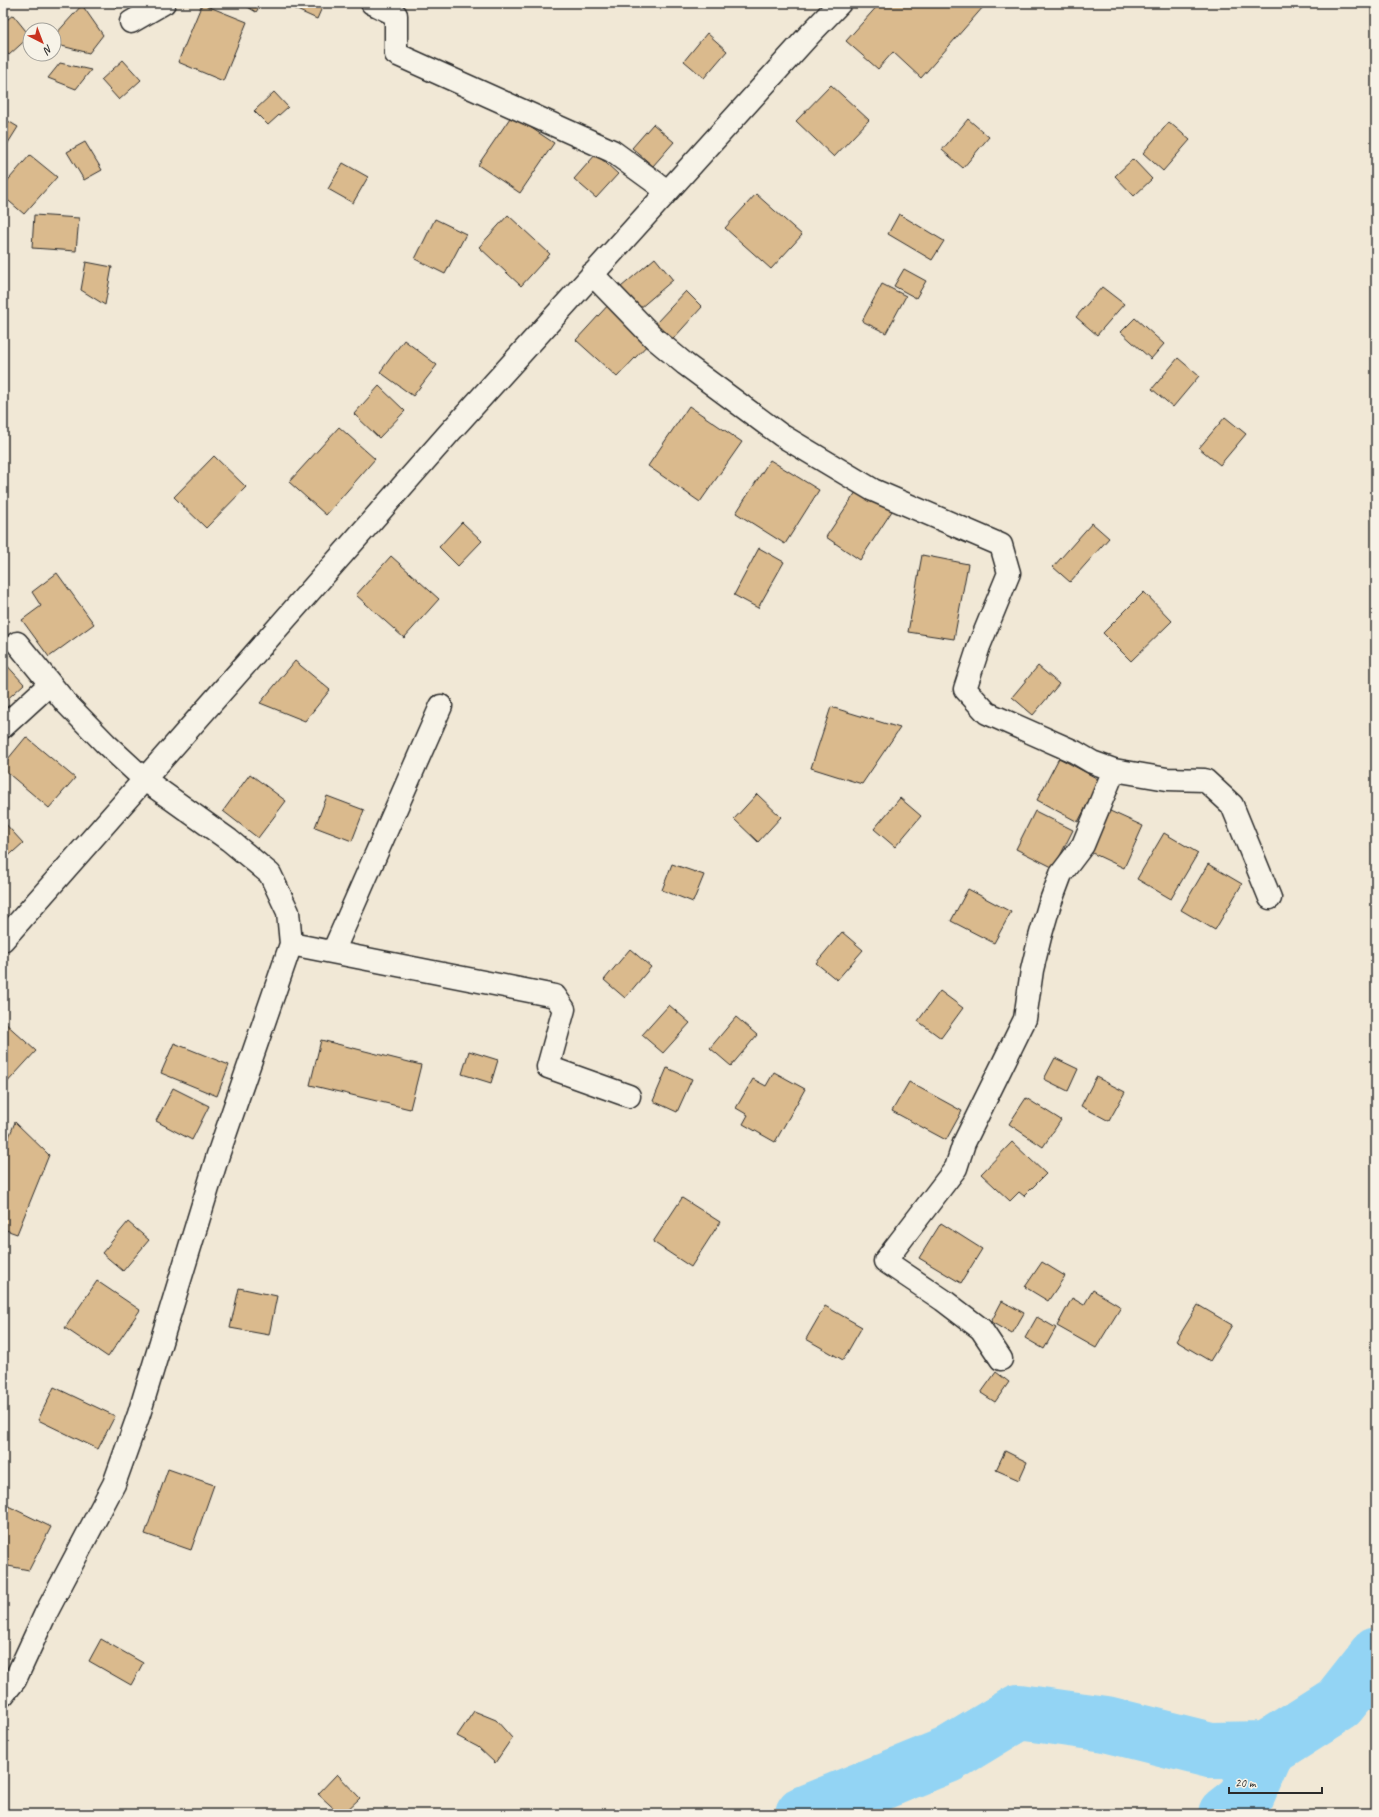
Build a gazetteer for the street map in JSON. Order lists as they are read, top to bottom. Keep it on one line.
{"scale_bar":"20 m","north":"bottom right"}
